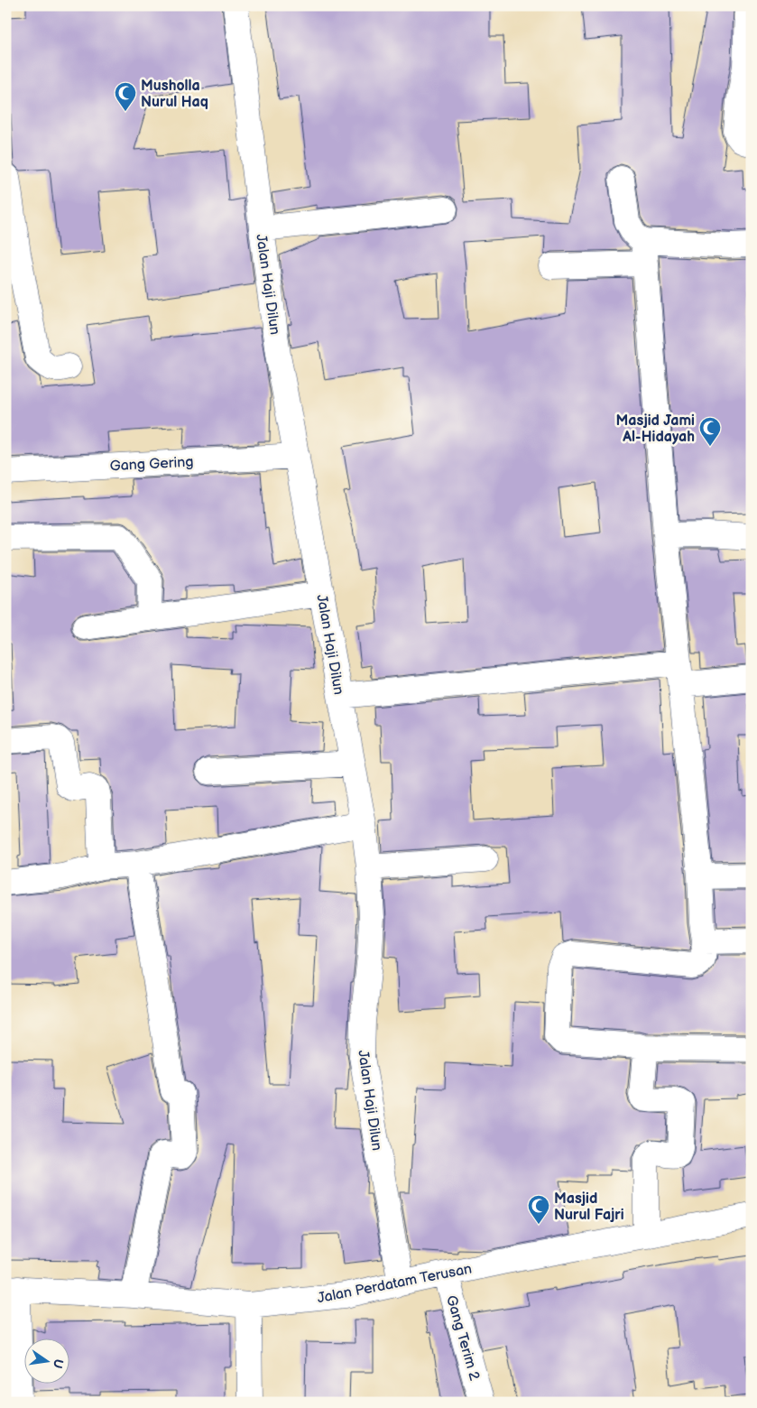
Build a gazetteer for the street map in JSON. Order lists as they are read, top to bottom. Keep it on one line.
{"streets":{"street":["Jalan Haji Dilun","Gang Gering","Jalan Perdatam Terusan","Gang Terim 2"]},"crossings":[["Jalan Haji Dilun","Gang Gering"],["Jalan Haji Dilun","Jalan Perdatam Terusan"],["Jalan Perdatam Terusan","Gang Terim 2"]],"places":{"mosque":["Musholla Nurul Haq","Masjid Jami Al-Hidayah","Masjid Nurul Fajri"]},"north":"right"}
